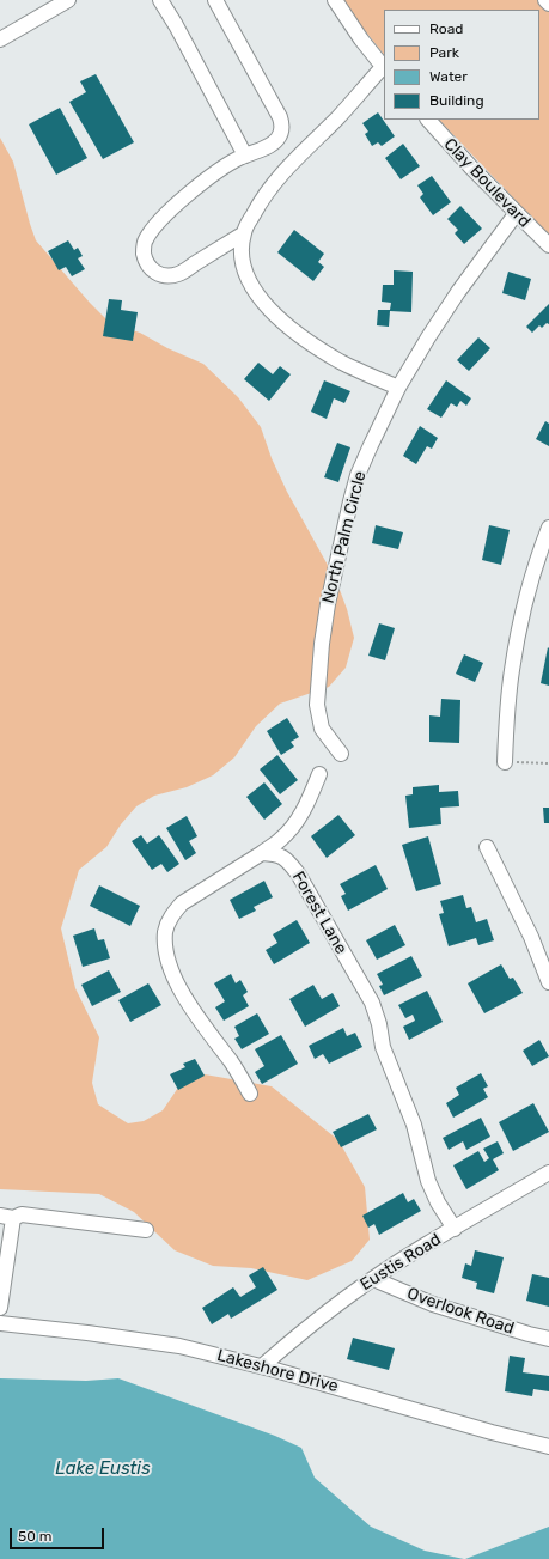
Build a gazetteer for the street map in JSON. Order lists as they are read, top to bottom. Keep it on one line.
{"streets":{"street":["Clay Boulevard","North Palm Circle","Forest Lane","Eustis Road","Overlook Road","Lakeshore Drive"]},"crossings":[["Clay Boulevard","North Palm Circle"],["Forest Lane","Eustis Road"],["Eustis Road","Overlook Road"],["Eustis Road","Lakeshore Drive"]],"water":["Lake Eustis"],"legend":["Road","Park","Water","Building"],"scale_bar":"50 m"}
